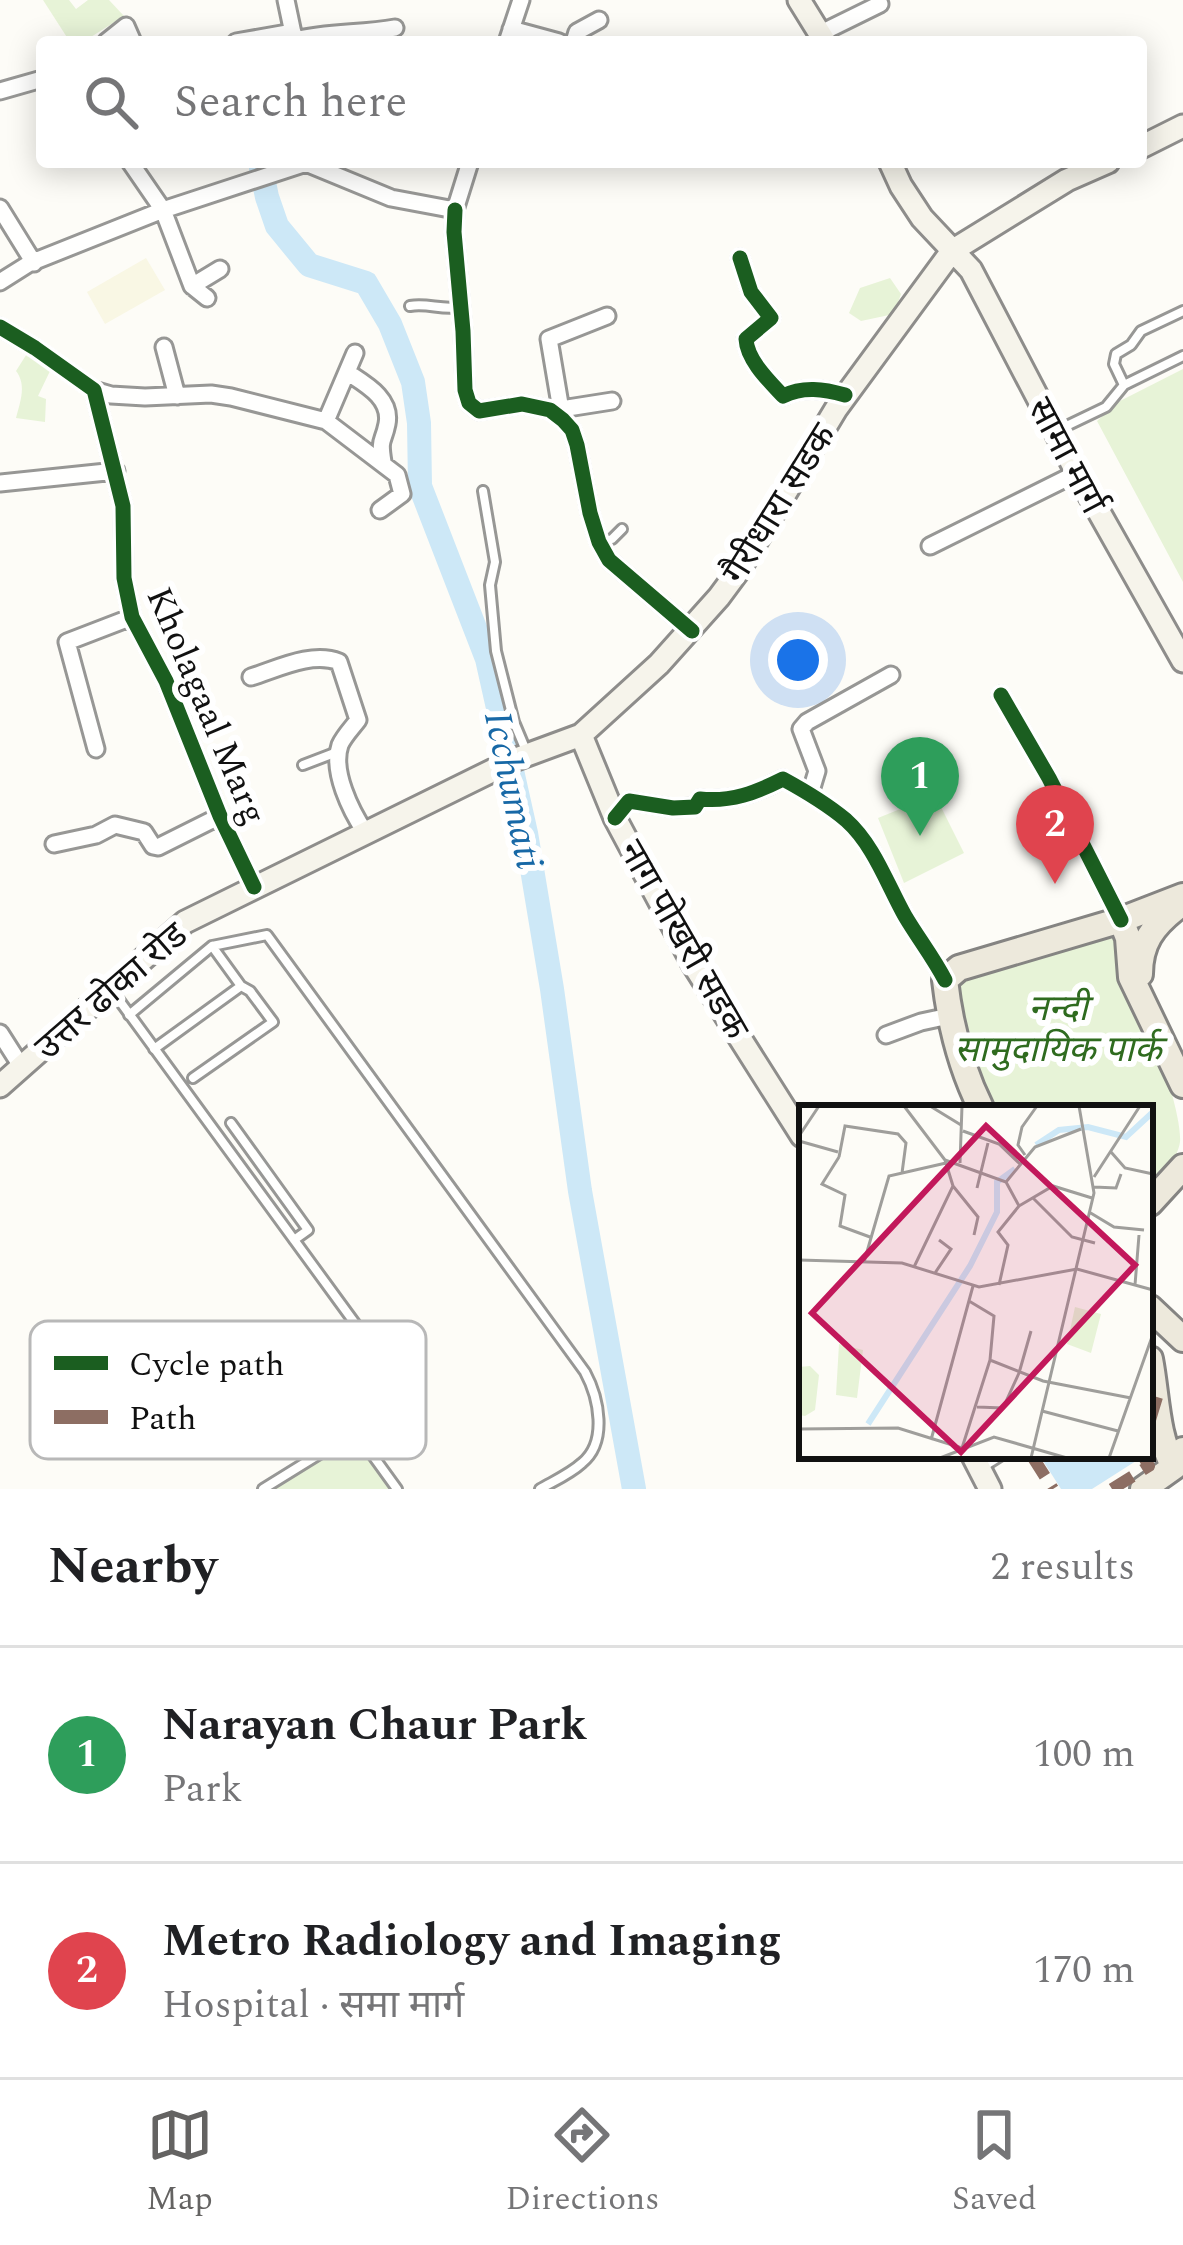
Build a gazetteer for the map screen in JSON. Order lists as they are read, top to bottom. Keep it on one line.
{"streets":{"main road":["सामा मार्ग","गैरीधारा सडक","नाग पोखरी सडक","उत्तर ढोका रोड"],"street":["Kholagaal Marg"]},"crossings":[["सामा मार्ग","गैरीधारा सडक"],["गैरीधारा सडक","नाग पोखरी सडक"],["गैरीधारा सडक","उत्तर ढोका रोड"],["Kholagaal Marg","उत्तर ढोका रोड"],["नाग पोखरी सडक","उत्तर ढोका रोड"]],"water":["Icchumati"],"parks":["नन्दी सामुदायिक पार्क"],"legend":["Cycle path","Path"],"page":{"search":"Search here","pins":["1","2"],"heading":["Nearby","2 results"],"list":[{"mark":"1","name":"Narayan Chaur Park","note":"Park","value":"100 m"},{"mark":"2","name":"Metro Radiology and Imaging","note":"Hospital · समा मार्ग","value":"170 m"}],"nav":["Map","Directions","Saved"]}}
